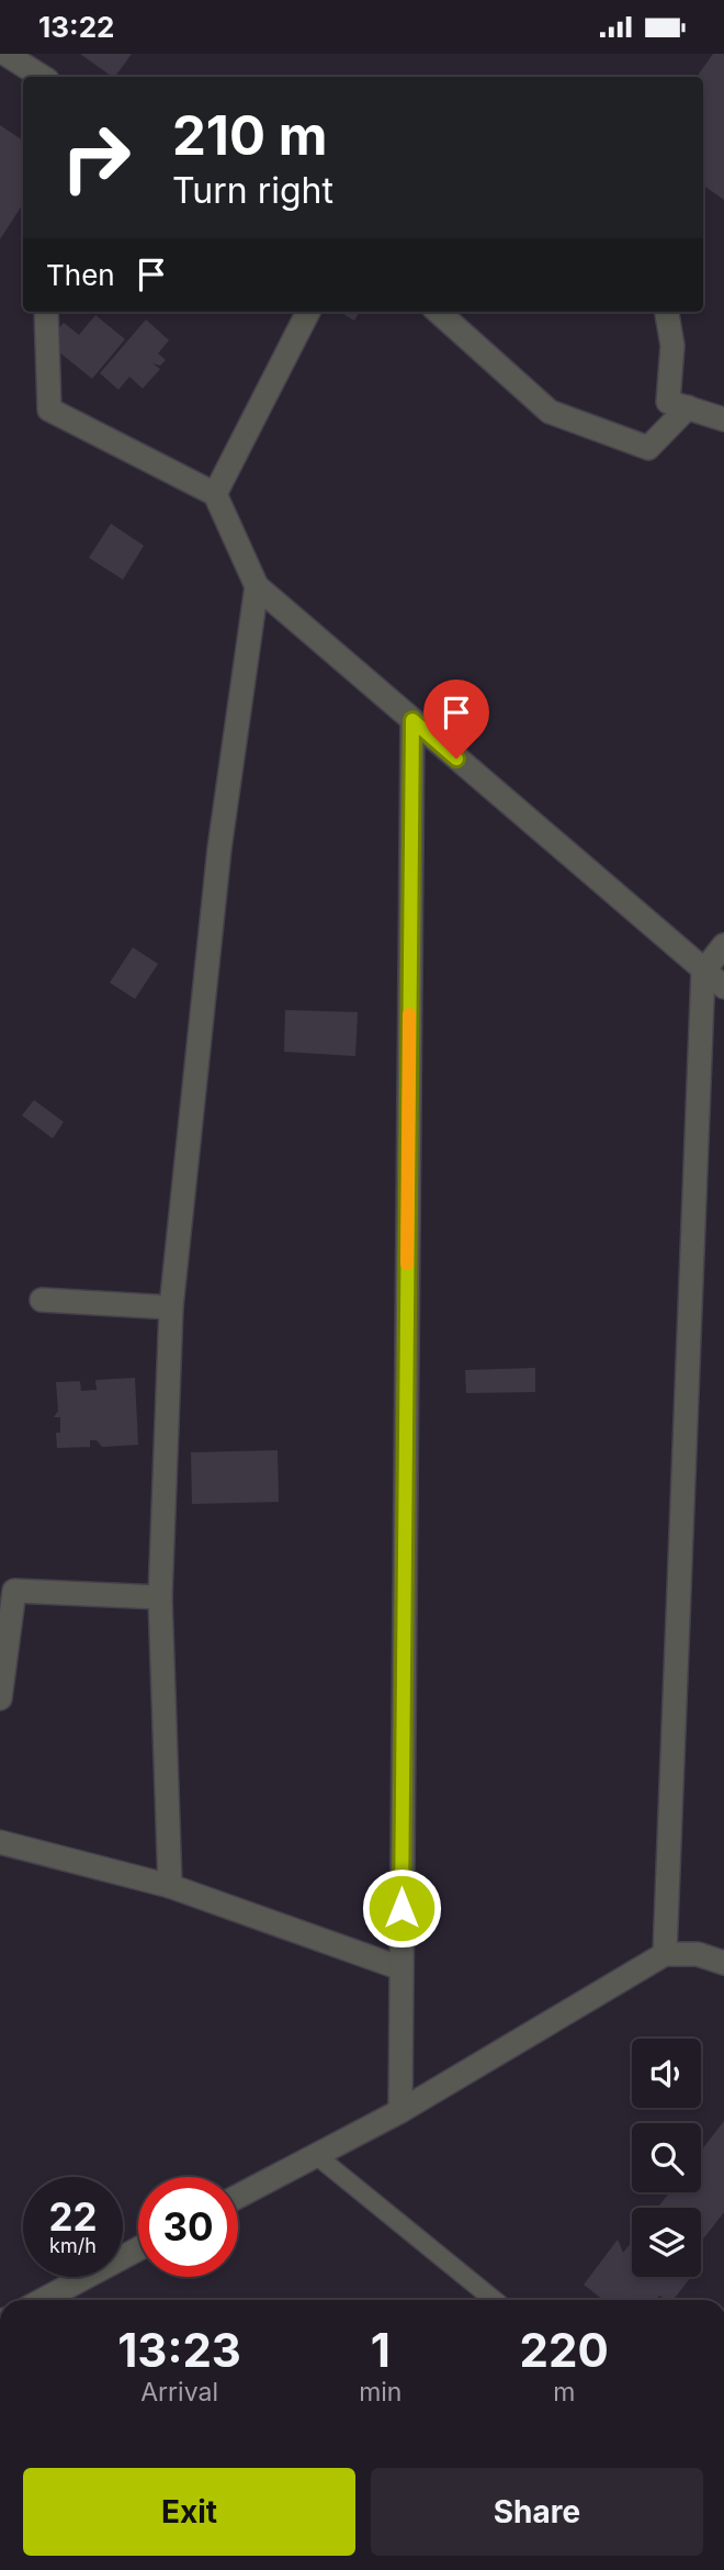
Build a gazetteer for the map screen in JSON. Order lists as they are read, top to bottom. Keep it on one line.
{"page":{"status":"13:22","turn":["210 m","Turn right"],"then":"Then","speed":"22 km/h","limit":"30","eta":["13:23","Arrival","1","min","220","m"],"buttons":["Exit","Share"]}}
